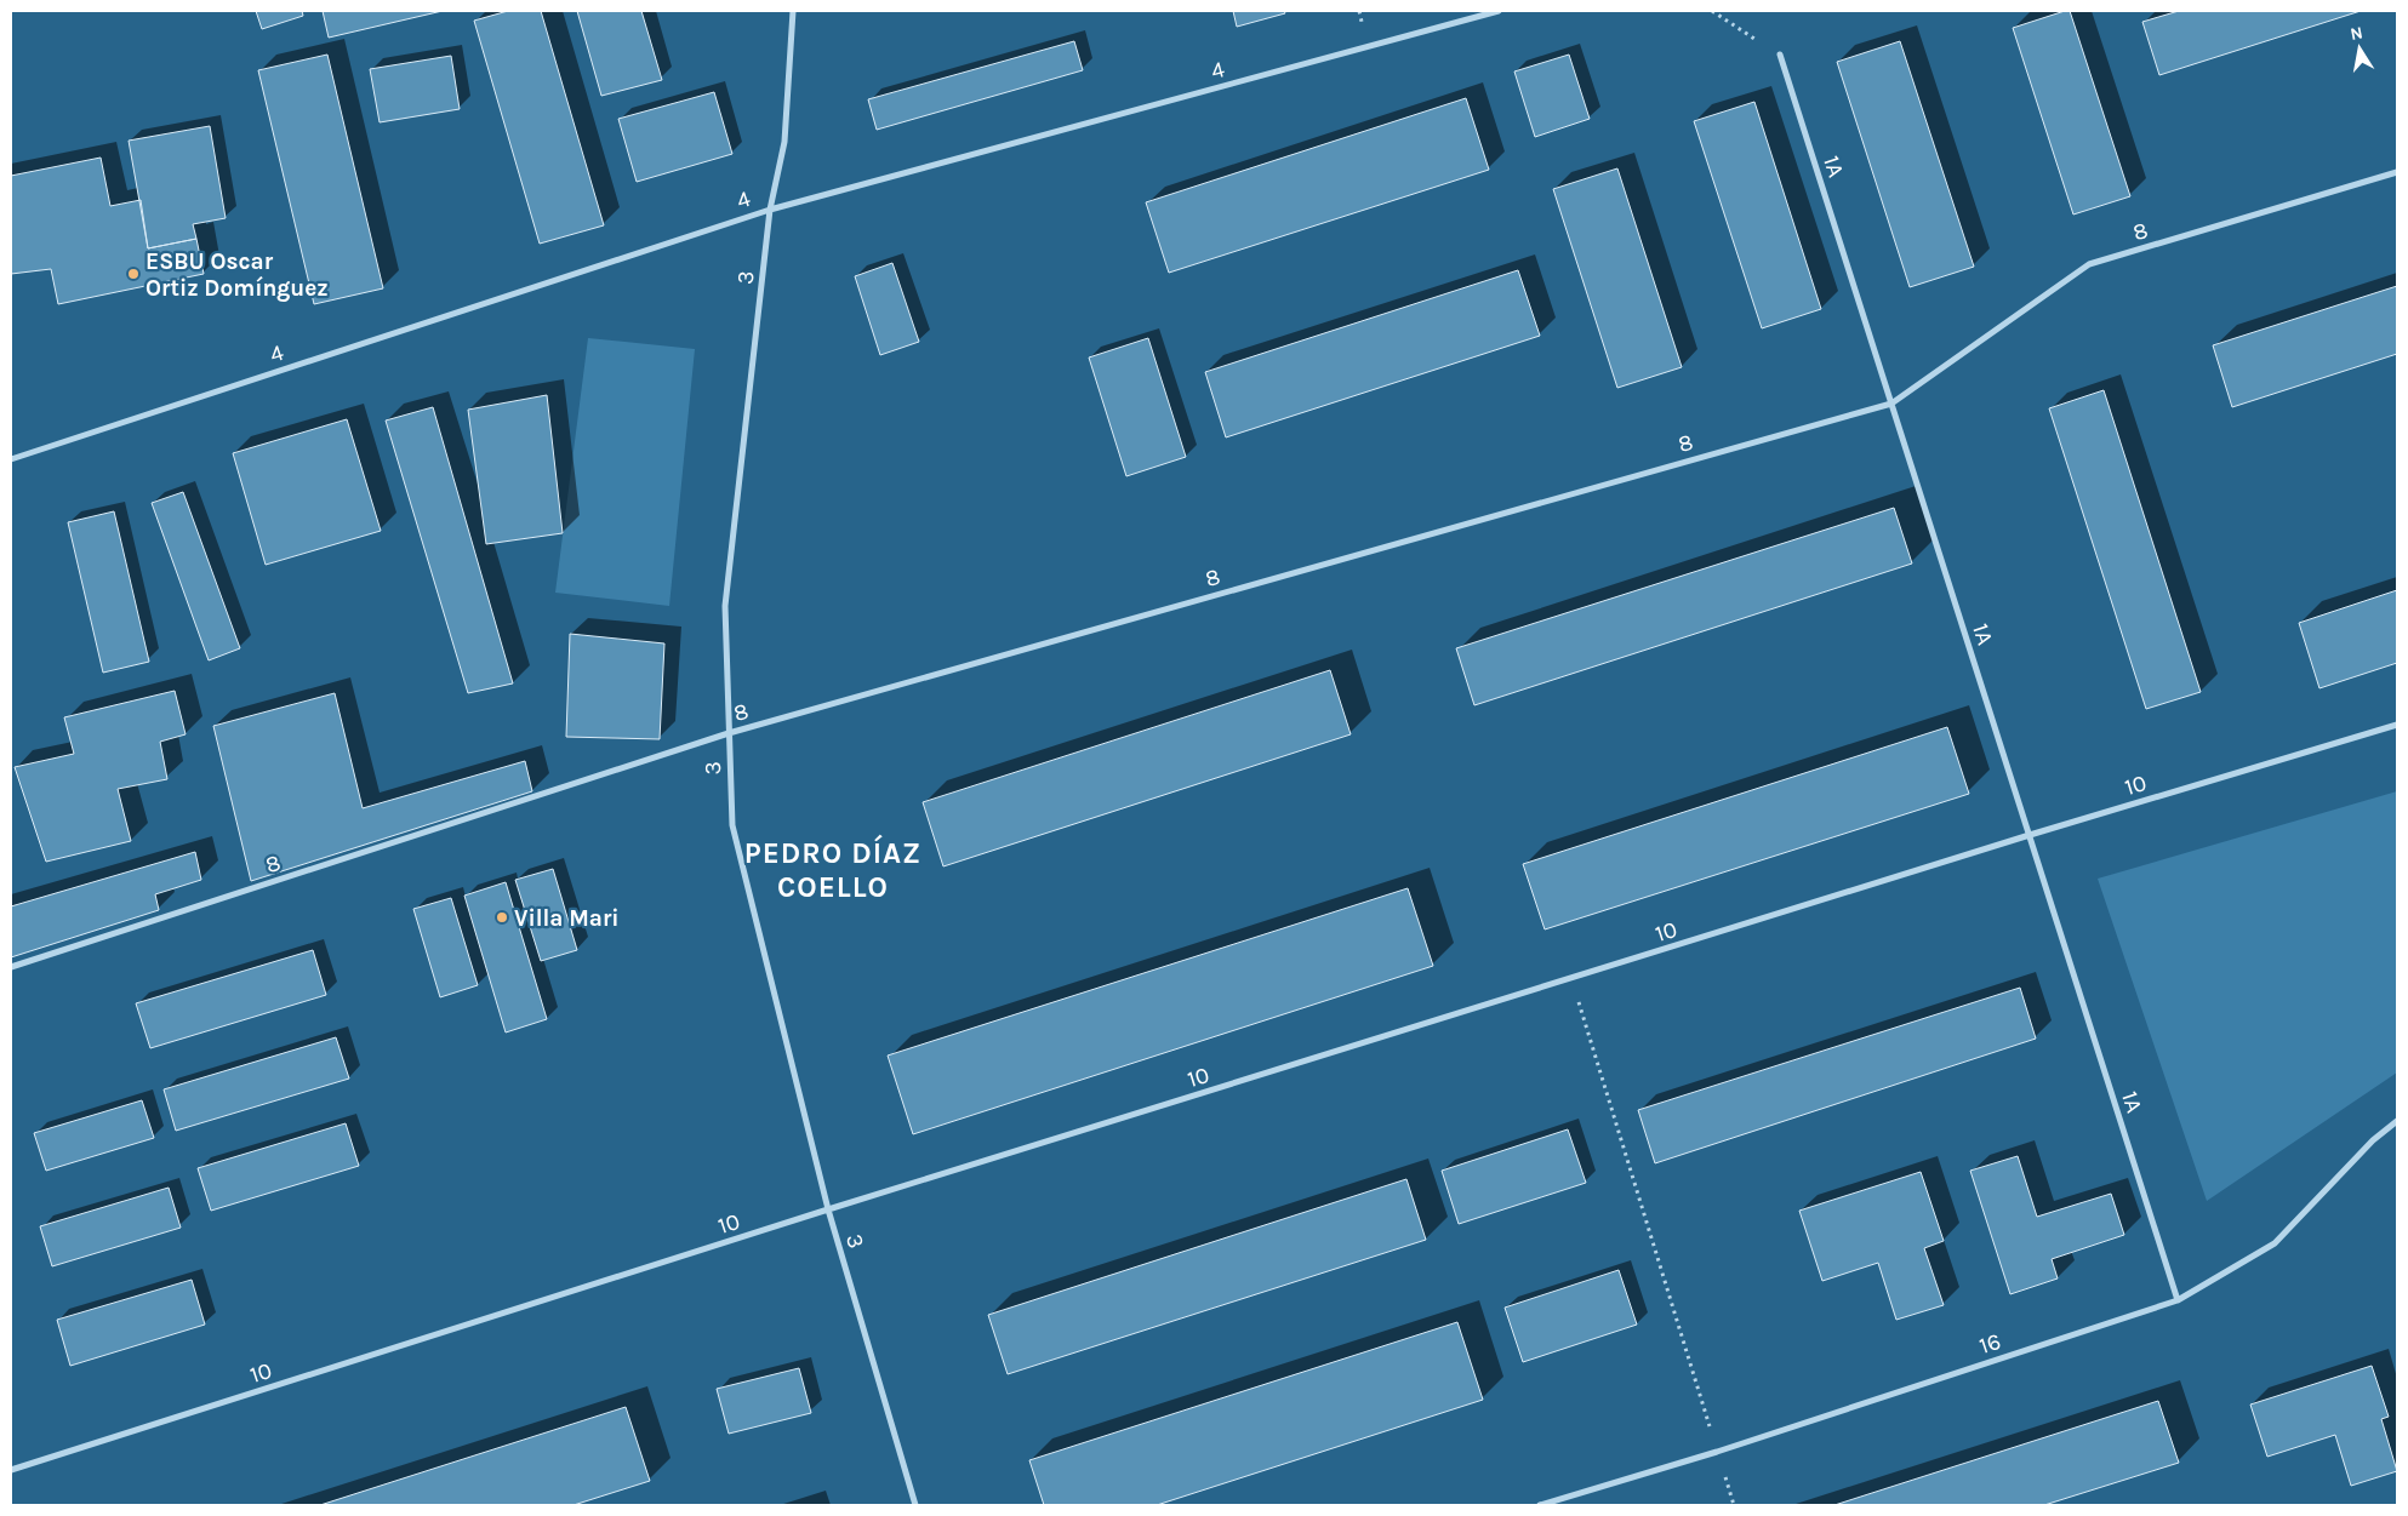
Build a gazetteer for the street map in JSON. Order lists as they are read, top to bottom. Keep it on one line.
{"streets":{"street":["4","1A","8","3","10","16"]},"crossings":[["4","3"],["1A","8"],["1A","10"],["1A","16"],["8","3"],["3","10"]],"districts":["PEDRO DÍAZ COELLO"],"places":["ESBU Oscar Ortiz Domínguez","Villa Mari"],"north":"top"}
